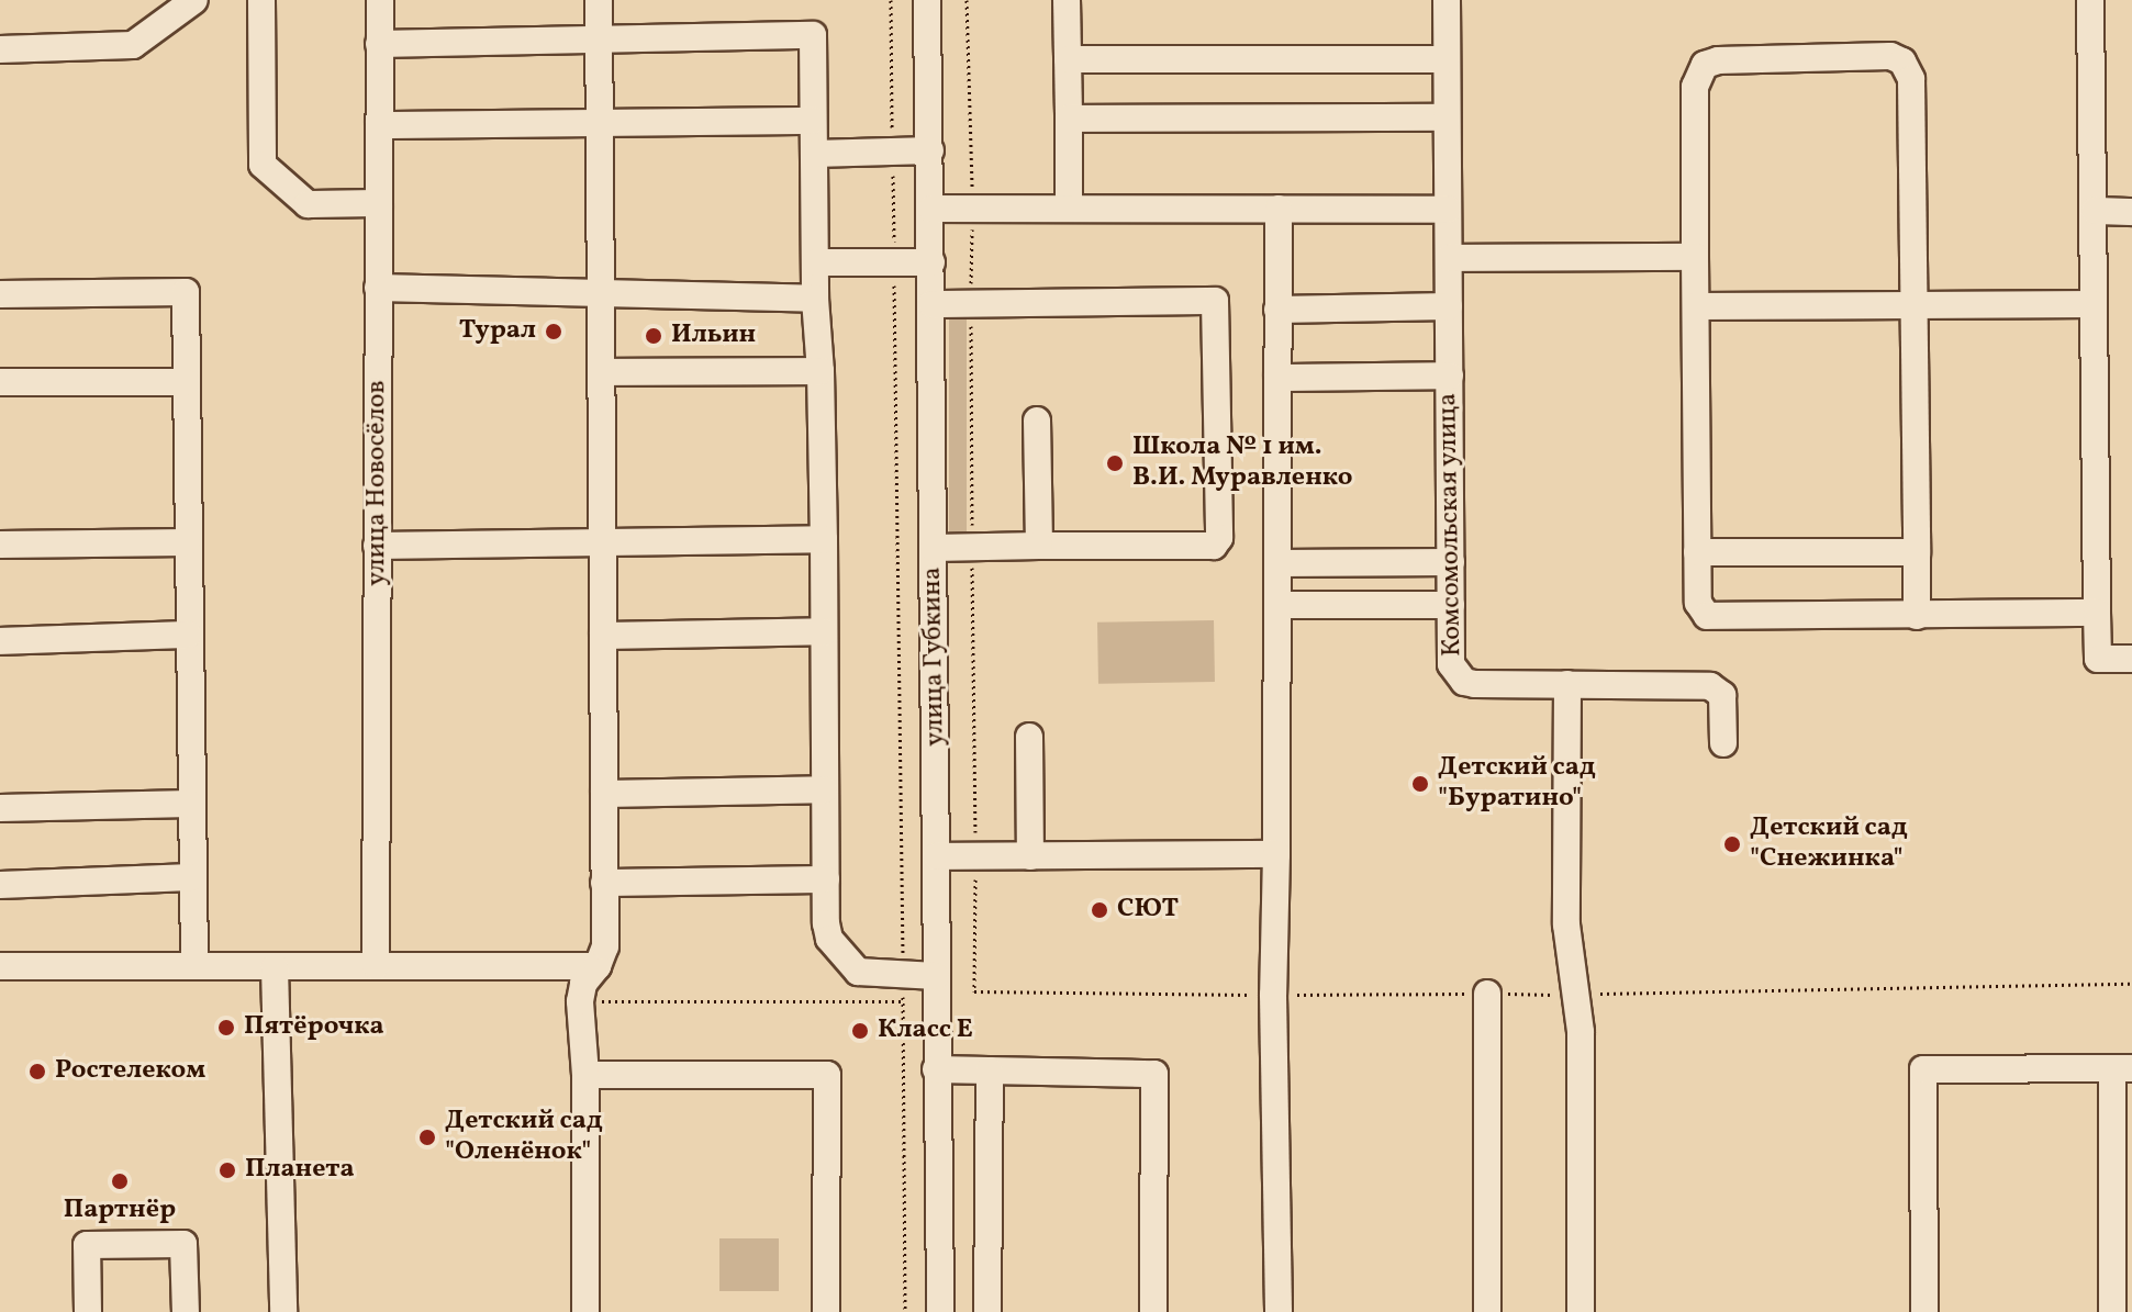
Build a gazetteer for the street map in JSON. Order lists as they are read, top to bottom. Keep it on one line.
{"streets":{"street":["улица Новосёлов","Комсомольская улица","улица Губкина"]},"places":["Турал","Ильин","Школа № 1 им. В.И. Муравленко","Детский сад \"Буратино\"","Детский сад \"Снежинка\"","СЮТ","Пятёрочка","Класс Е","Ростелеком","Детский сад \"Оленёнок\"","Планета","Партнёр"]}
